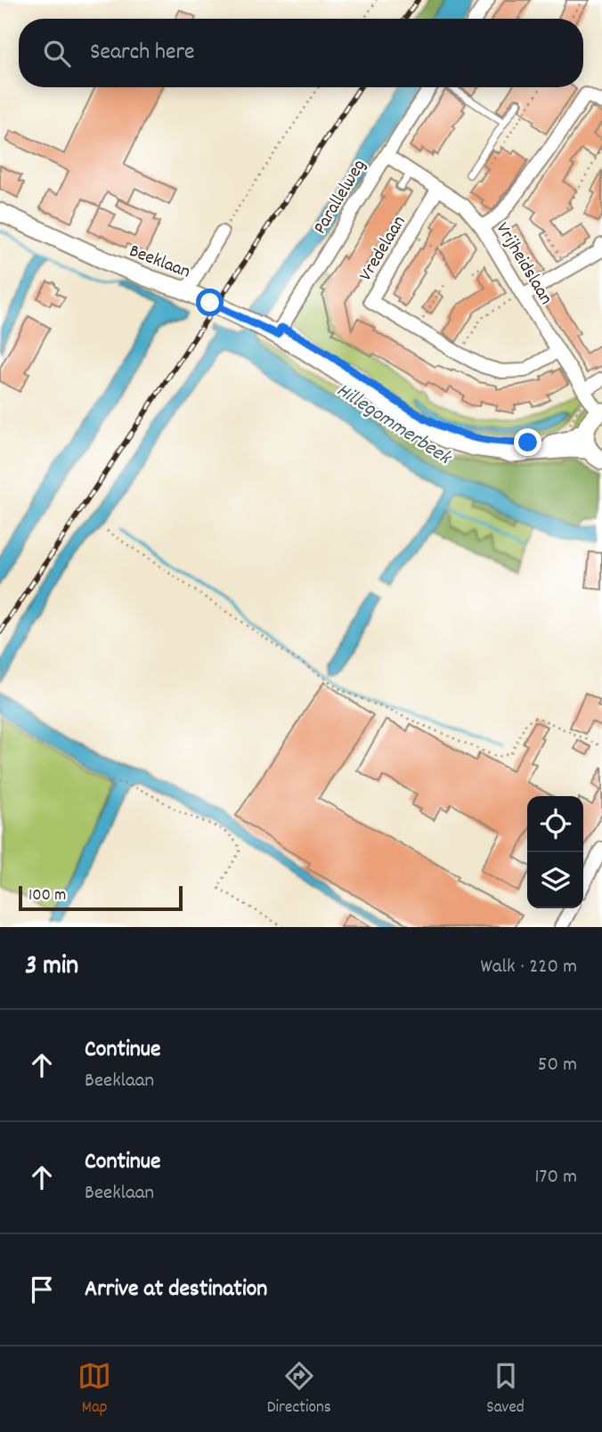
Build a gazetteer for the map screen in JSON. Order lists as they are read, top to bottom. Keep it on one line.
{"streets":{"main road":["Beeklaan"],"street":["Parallelweg","Vredelaan","Vrijheidslaan"]},"crossings":[["Parallelweg","Beeklaan"],["Vredelaan","Vrijheidslaan"]],"water":["Hillegommerbeek"],"scale_bar":"100 m","page":{"search":"Search here","scale":"100 m","heading":["3 min","Walk · 220 m"],"list":[["Continue","Beeklaan","50 m"],["Continue","Beeklaan","170 m"],"Arrive at destination"],"nav":["Map","Directions","Saved"]}}
